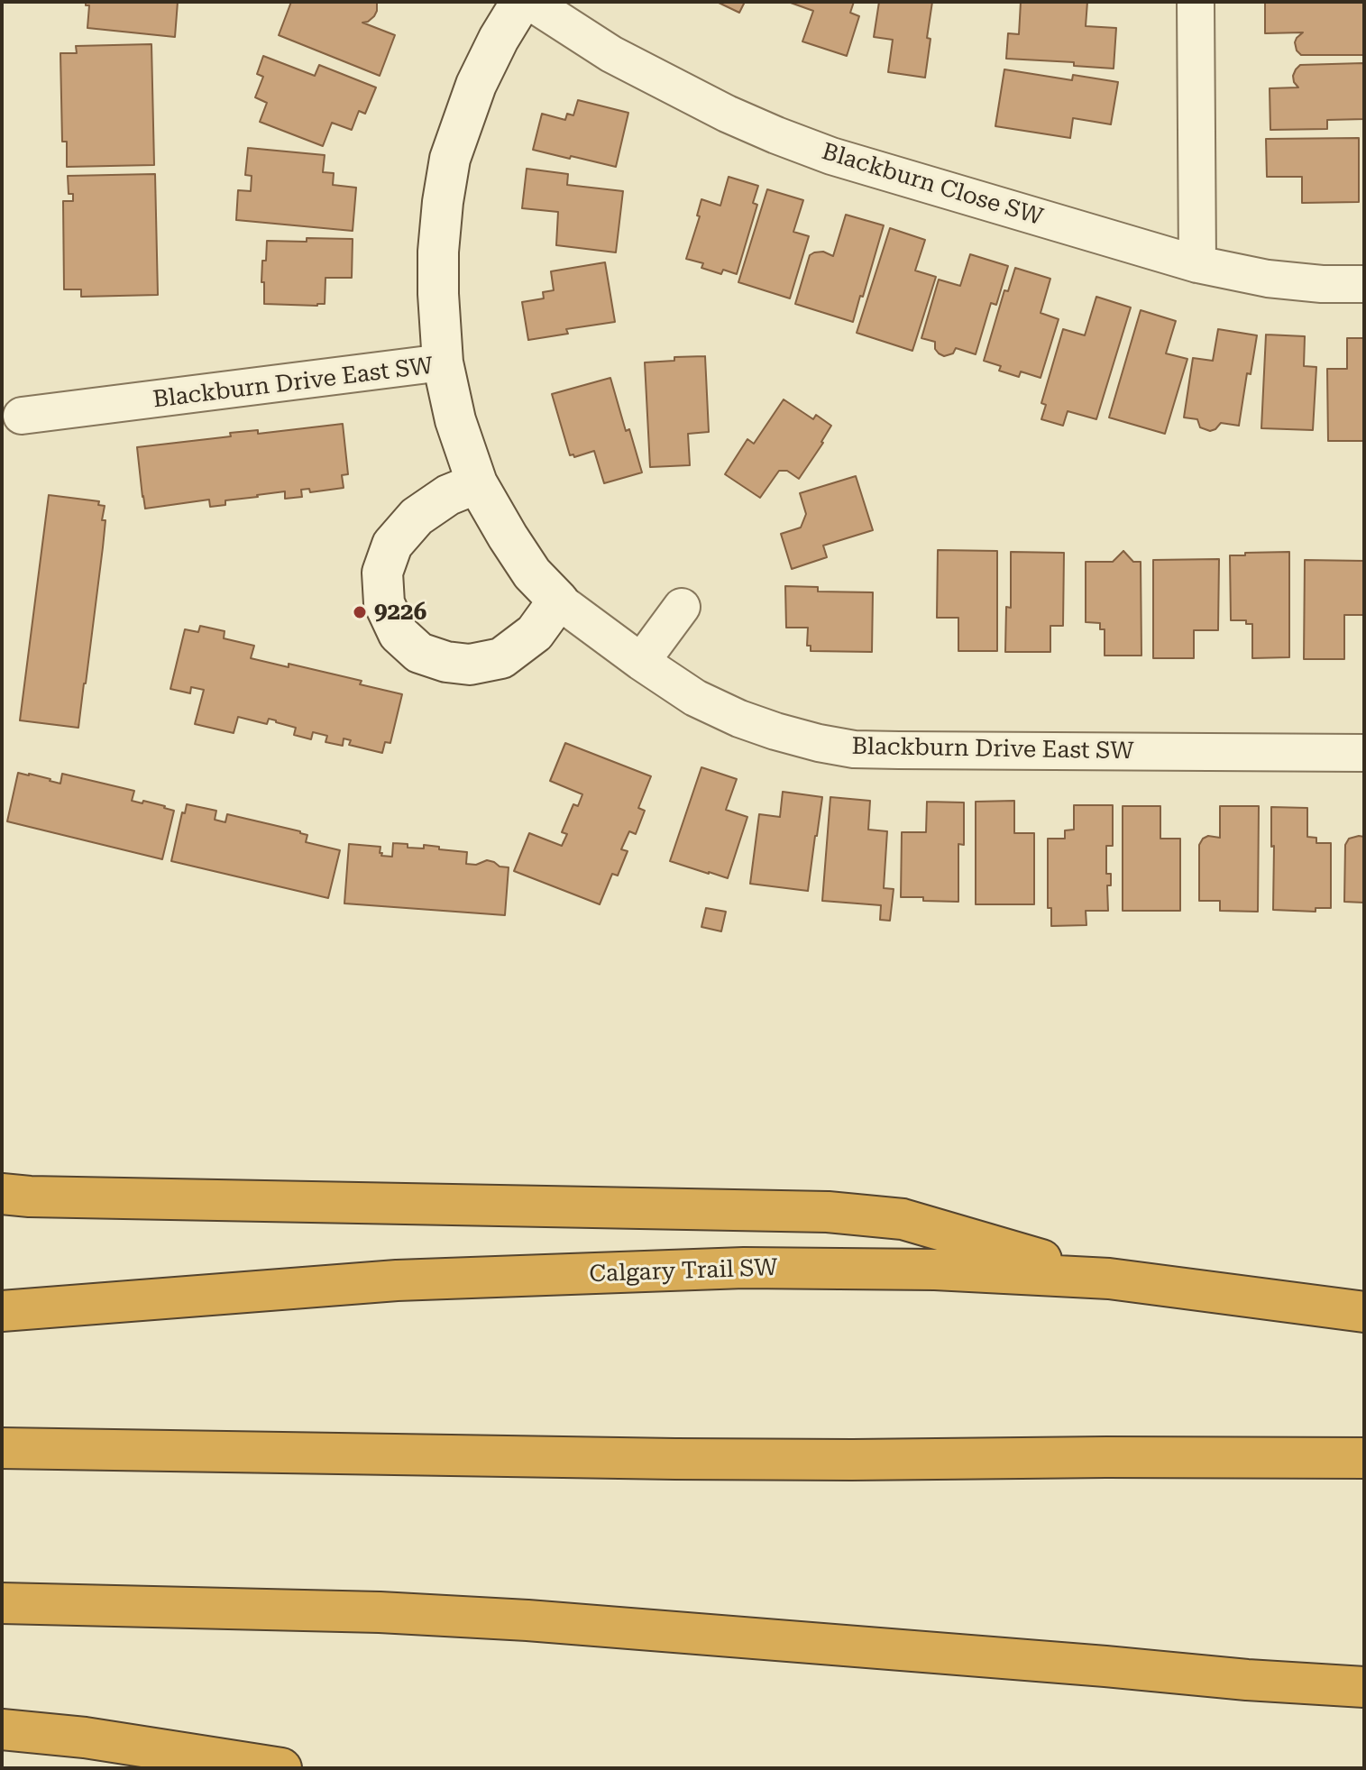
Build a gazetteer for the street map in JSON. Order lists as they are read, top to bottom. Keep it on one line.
{"streets":{"highway":["Calgary Trail SW"],"street":["Blackburn Close SW","Blackburn Drive East SW"]},"places":["9226"]}
